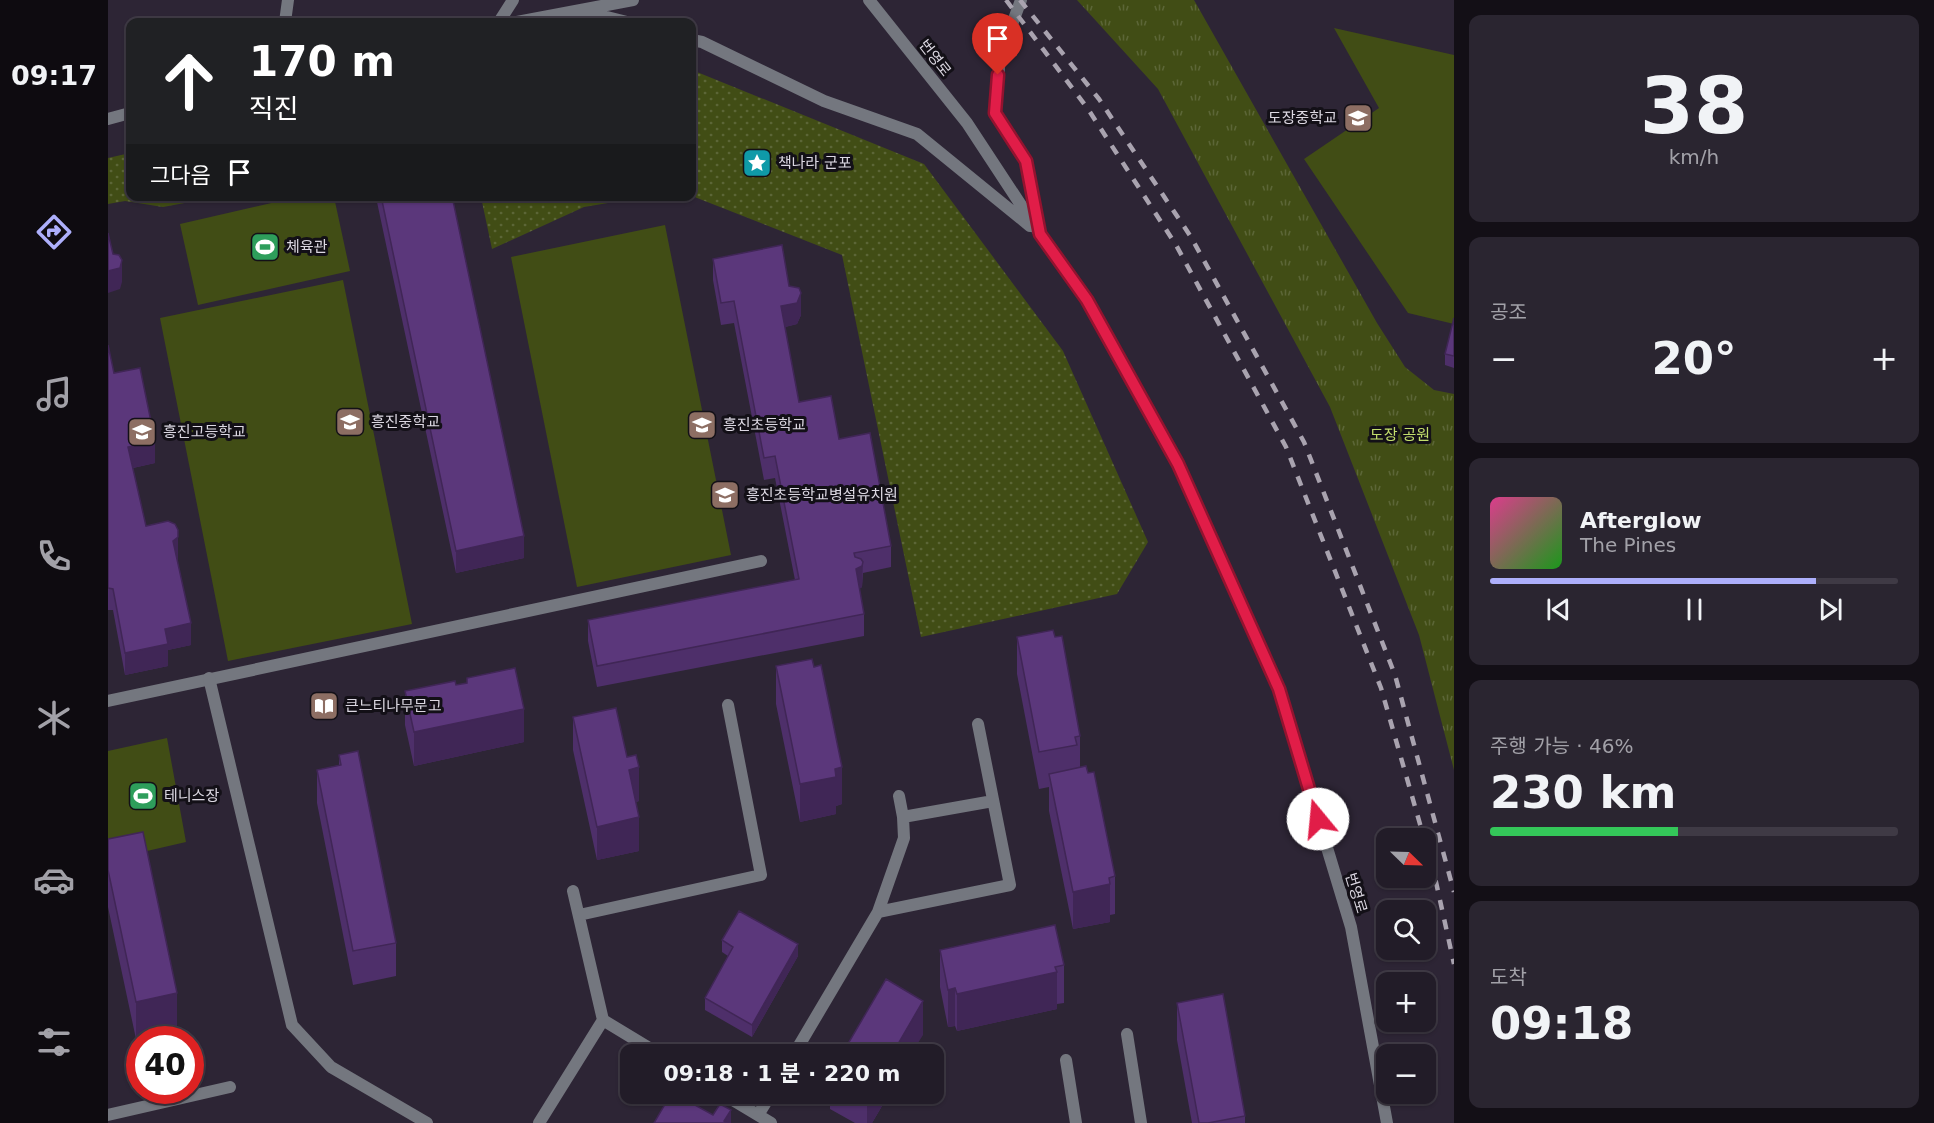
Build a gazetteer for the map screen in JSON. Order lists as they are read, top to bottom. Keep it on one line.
{"streets":{"street":["번영로"]},"parks":["도장 공원"],"places":{"school or university":["도장중학교","흥진중학교","흥진초등학교","흥진고등학교","흥진초등학교병설유치원"],"place":["책나라 군포"],"sports":["체육관","테니스장"],"library":["큰느티나무문고"]},"north":"bottom right","page":{"tabs":"09:17","tile":[["38","km/h"],"공조",["주행 가능 · 46%","230 km"],["도착","09:18"]],"turn":["170 m","직진"],"then":"그다음","heat":["−","20°","+"],"song":["Afterglow","The Pines"],"map_buttons":["+","−"],"limit":"40","trip":"09:18 · 1 분 · 220 m"}}
